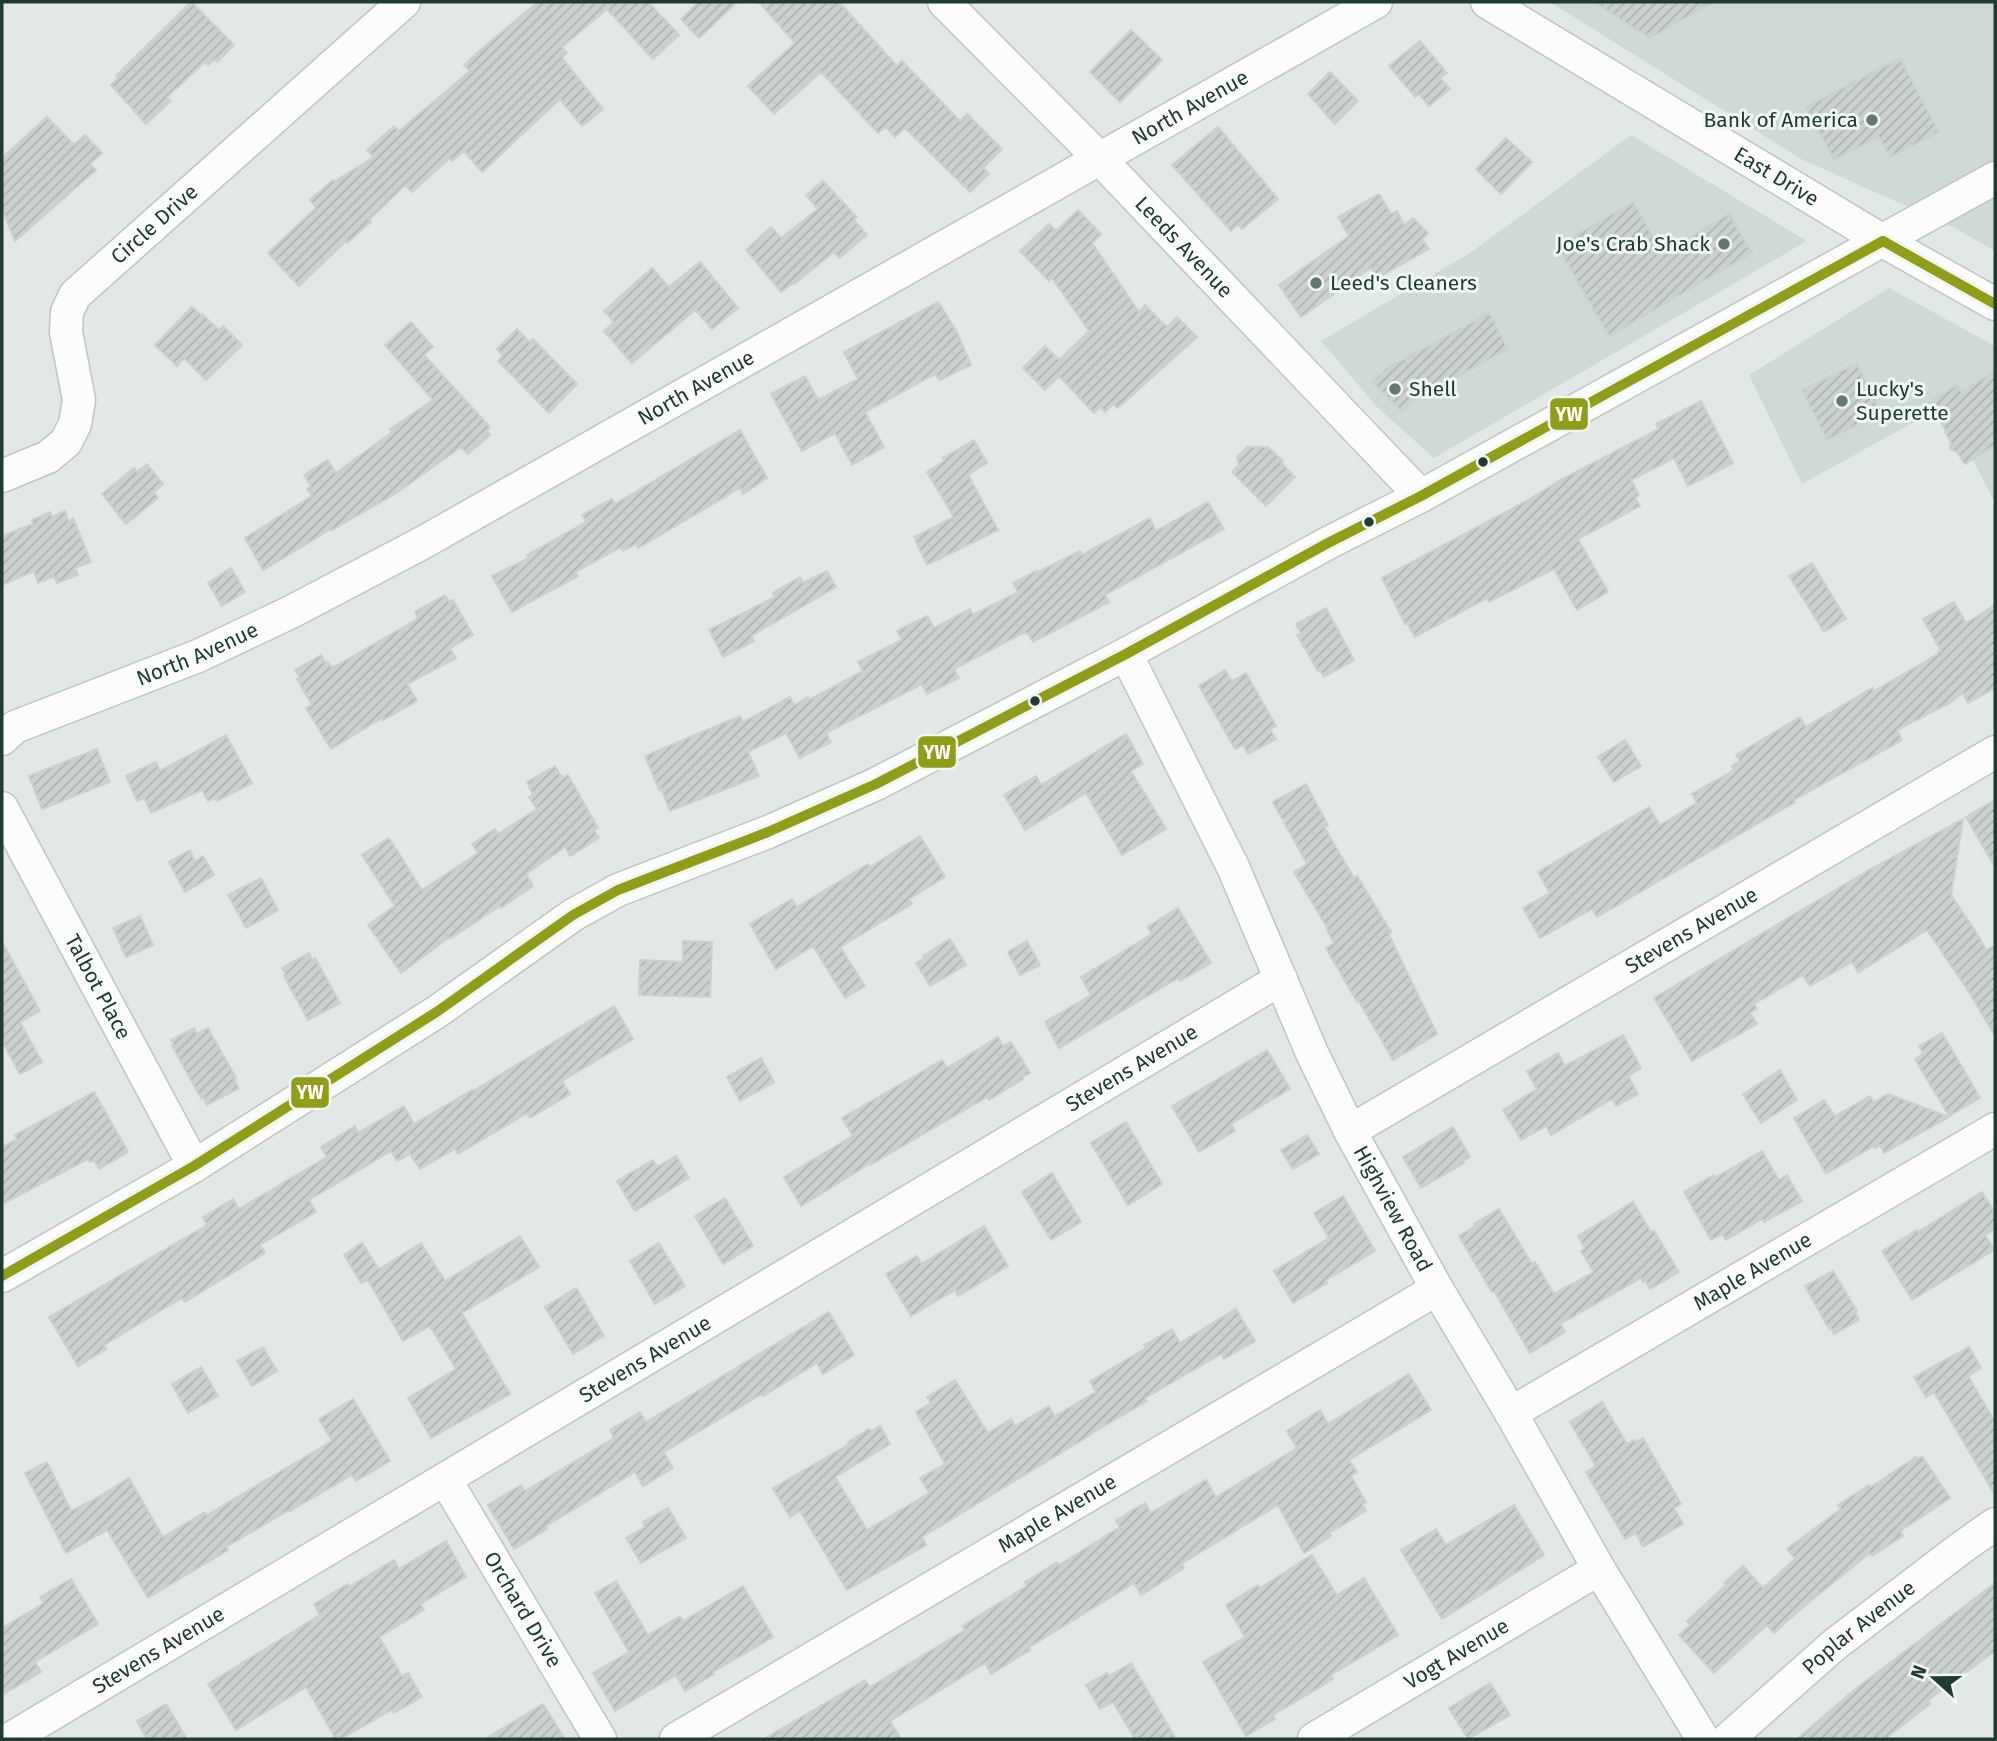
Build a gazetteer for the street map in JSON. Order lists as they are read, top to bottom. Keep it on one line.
{"streets":{"street":["North Avenue","East Drive","Circle Drive","Leeds Avenue","Stevens Avenue","Talbot Place","Highview Road","Maple Avenue","Orchard Drive","Poplar Avenue","Vogt Avenue"]},"crossings":[["North Avenue","Leeds Avenue"],["Stevens Avenue","Highview Road"],["Stevens Avenue","Orchard Drive"],["Highview Road","Maple Avenue"],["Highview Road","Vogt Avenue"]],"places":["Bank of America","Joe's Crab Shack","Leed's Cleaners","Shell","Lucky's Superette"],"lines":["transit line YW"],"north":"left"}
